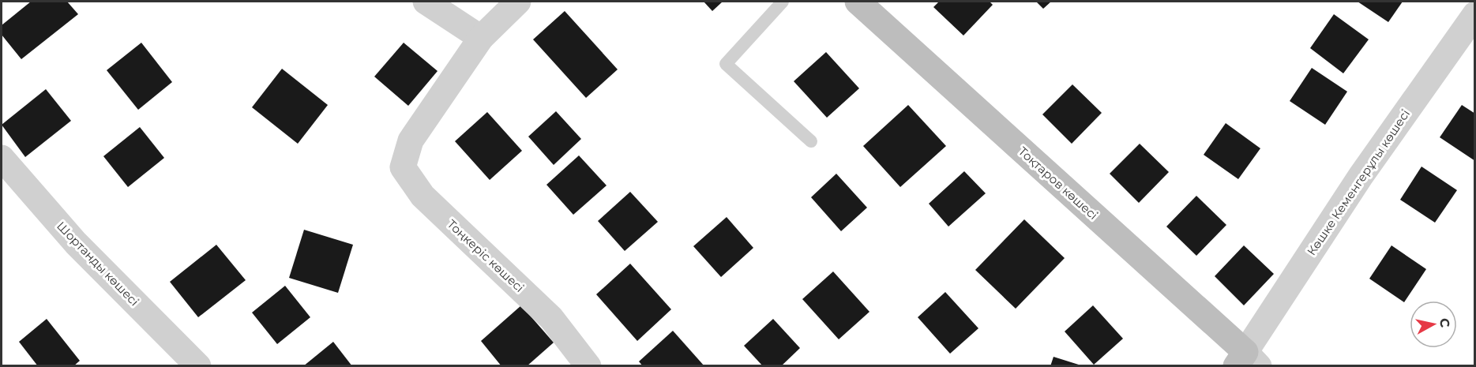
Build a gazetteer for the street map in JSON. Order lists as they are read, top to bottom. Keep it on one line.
{"streets":{"street":["Көшке Кеменгерұлы көшесі","Тоқтаров көшесі","Тоңкерiс көшесі","Шортанды көшесі"]},"crossings":[["Көшке Кеменгерұлы көшесі","Тоқтаров көшесі"]],"north":"right"}
